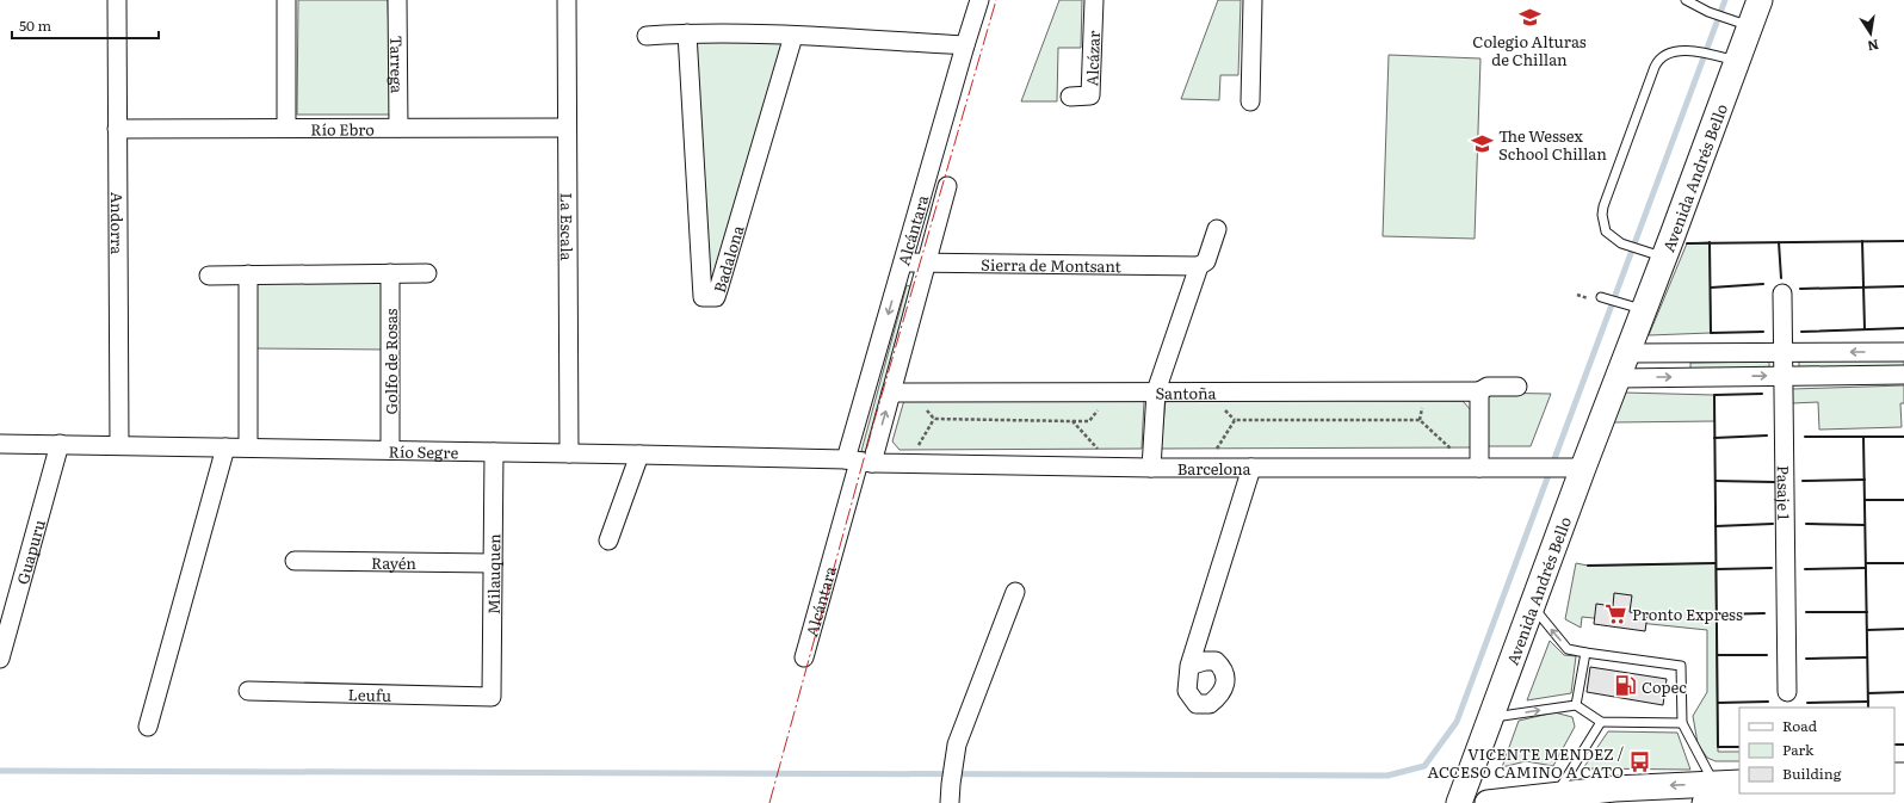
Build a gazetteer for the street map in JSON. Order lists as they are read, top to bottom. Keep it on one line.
{"streets":{"main road":["Avenida Andrés Bello"],"street":["Alcázar","Tarrega","Río Ebro","Andorra","La Escala","Alcántara","Badalona","Sierra de Montsant","Golfo de Rosas","Santoña","Río Segre","Barcelona","Pasaje 1","Guapuru","Rayén","Milauquen","Leufu"]},"crossings":[["Tarrega","Río Ebro"],["Río Ebro","Andorra"],["Río Ebro","La Escala"],["Avenida Andrés Bello","Barcelona"],["Andorra","Río Segre"],["La Escala","Río Segre"],["Alcántara","Sierra de Montsant"],["Alcántara","Santoña"],["Alcántara","Río Segre"],["Alcántara","Barcelona"],["Golfo de Rosas","Río Segre"],["Río Segre","Barcelona"],["Río Segre","Guapuru"],["Río Segre","Milauquen"],["Rayén","Milauquen"],["Milauquen","Leufu"]],"places":{"school or university":["Colegio Alturas de Chillan","The Wessex School Chillan"],"supermarket":["Pronto Express"],"fuel station":["Copec"],"bus stop":["VICENTE MENDEZ / ACCESO CAMINO A CATO"]},"legend":["Road","Park","Building"],"scale_bar":"50 m","north":"bottom"}
